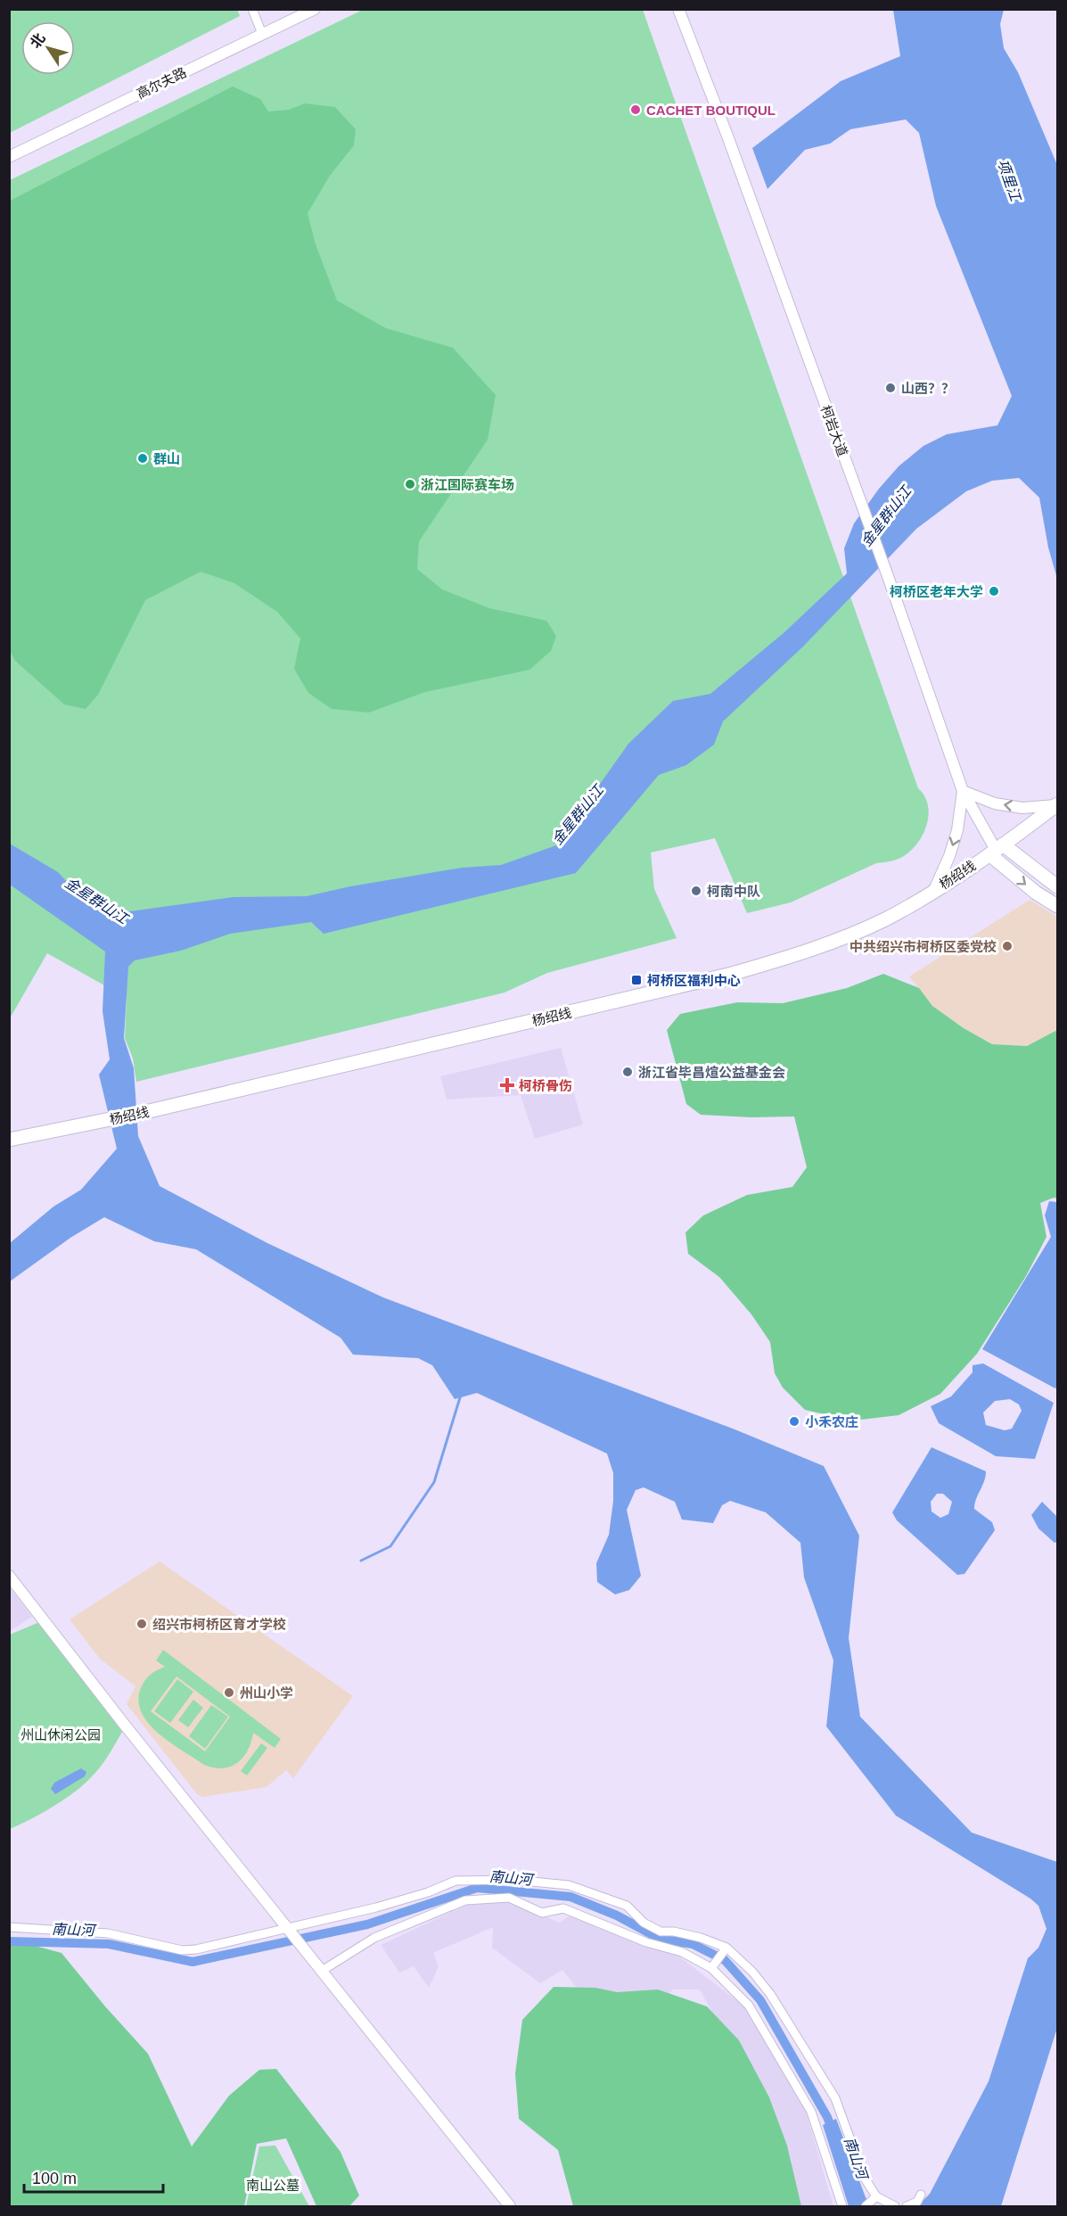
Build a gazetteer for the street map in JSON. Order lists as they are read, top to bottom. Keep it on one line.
{"streets":{"main road":["柯岩大道","杨绍线"],"street":["高尔夫路"]},"crossings":[["柯岩大道","杨绍线"]],"water":["项里江","金星群山江","南山河"],"parks":["州山休闲公园","南山公墓"],"places":{"other":["CACHET BOUTIQUL","山西？？","群山","浙江国际赛车场","柯桥区老年大学","柯南中队","中共绍兴市柯桥区委党校","浙江省毕昌煊公益基金会","小禾农庄","绍兴市柯桥区育才学校","州山小学"],"transit":["柯桥区福利中心"],"health":["柯桥骨伤"]},"scale_bar":"100 m","north":"top left"}
